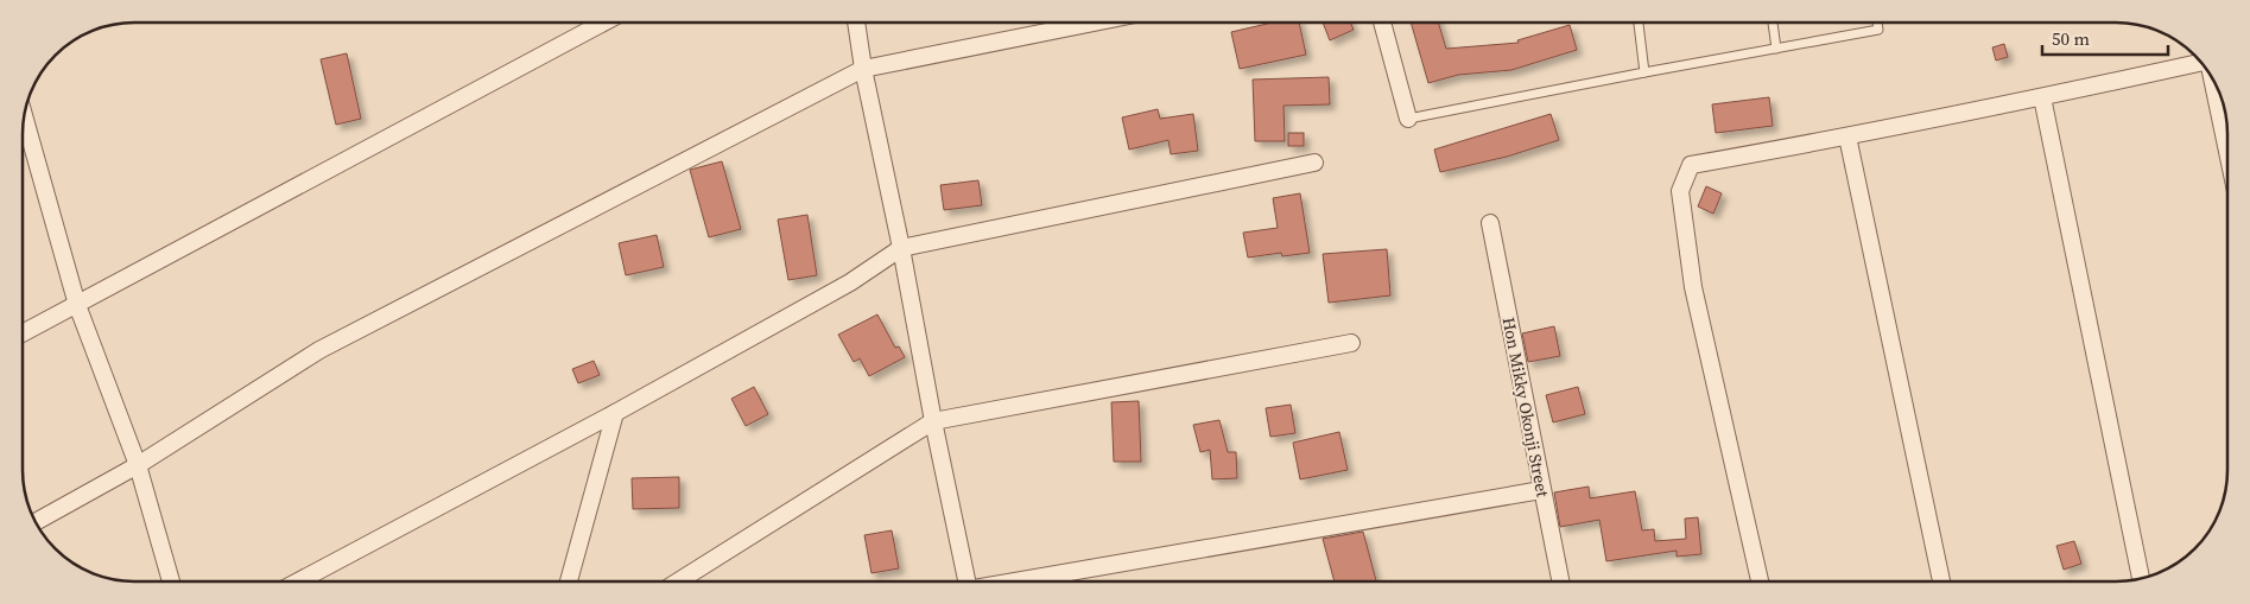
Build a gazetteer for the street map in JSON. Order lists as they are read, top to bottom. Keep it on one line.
{"streets":{"street":["Hon Mikky Okonji Street"]},"scale_bar":"50 m"}
